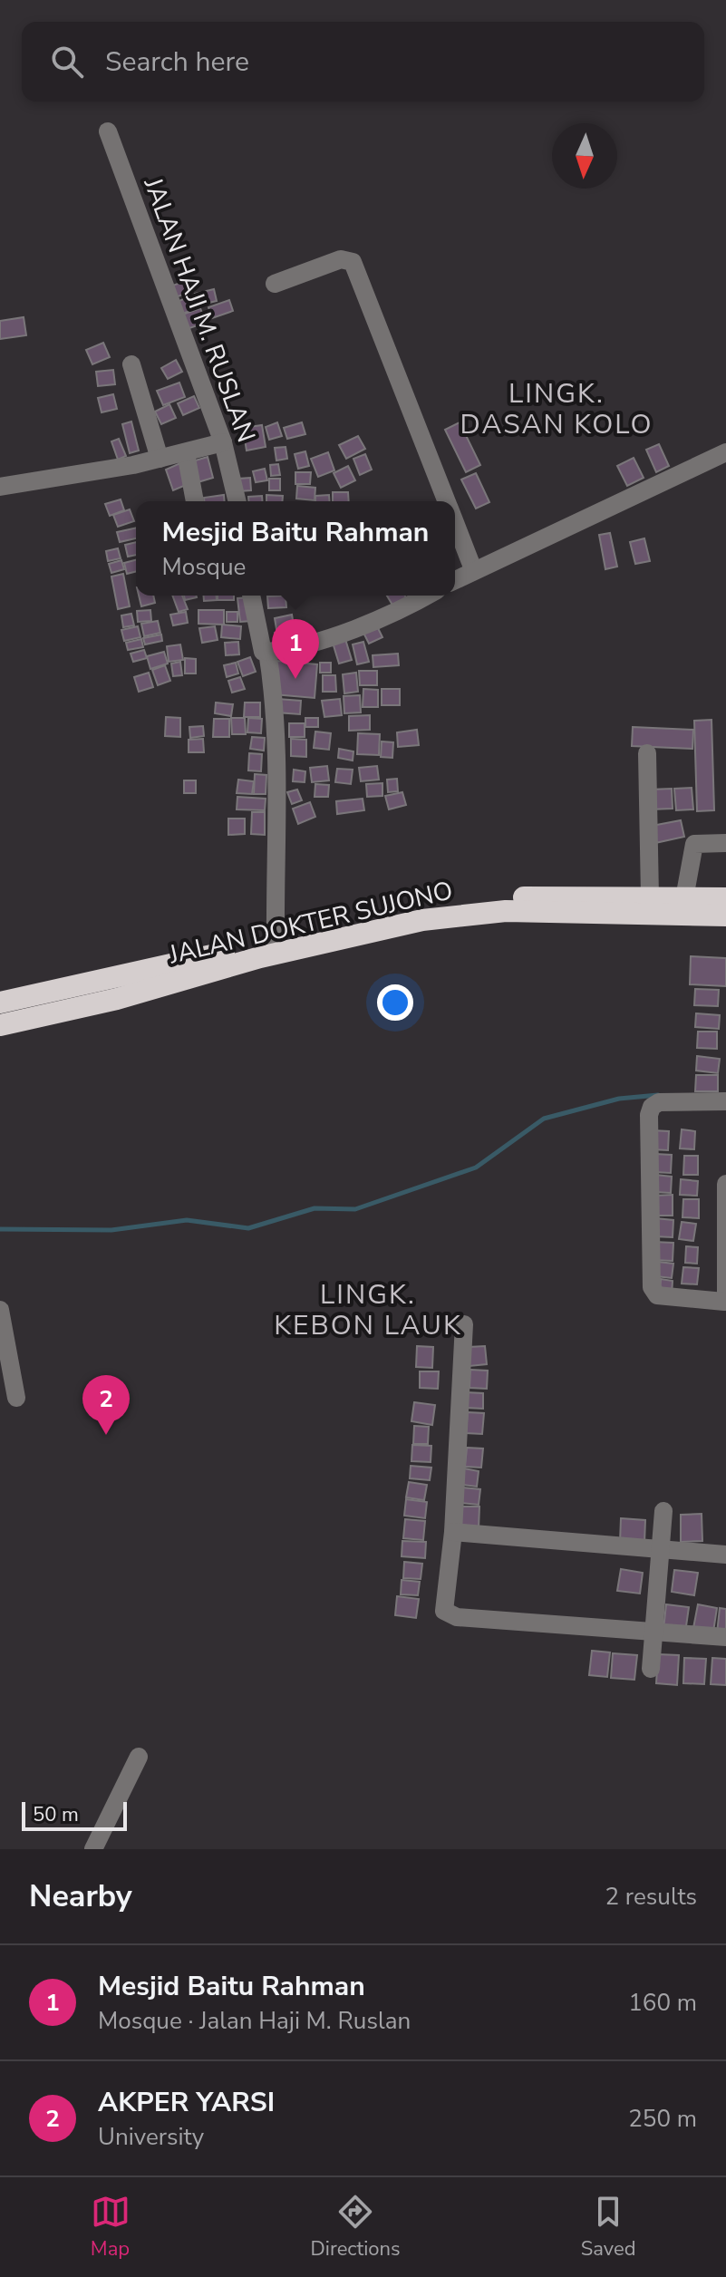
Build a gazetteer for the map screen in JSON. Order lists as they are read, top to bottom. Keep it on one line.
{"streets":{"highway":["JALAN DOKTER SUJONO"],"street":["JALAN HAJI M. RUSLAN"]},"districts":["LINGK. DASAN KOLO","LINGK. KEBON LAUK"],"scale_bar":"50 m","north":"bottom","page":{"search":"Search here","popup":["Mesjid Baitu Rahman","Mosque"],"pins":["1","2"],"scale":"50 m","heading":["Nearby","2 results"],"list":[{"mark":"1","name":"Mesjid Baitu Rahman","note":"Mosque · Jalan Haji M. Ruslan","value":"160 m"},{"mark":"2","name":"AKPER YARSI","note":"University","value":"250 m"}],"nav":["Map","Directions","Saved"]}}
